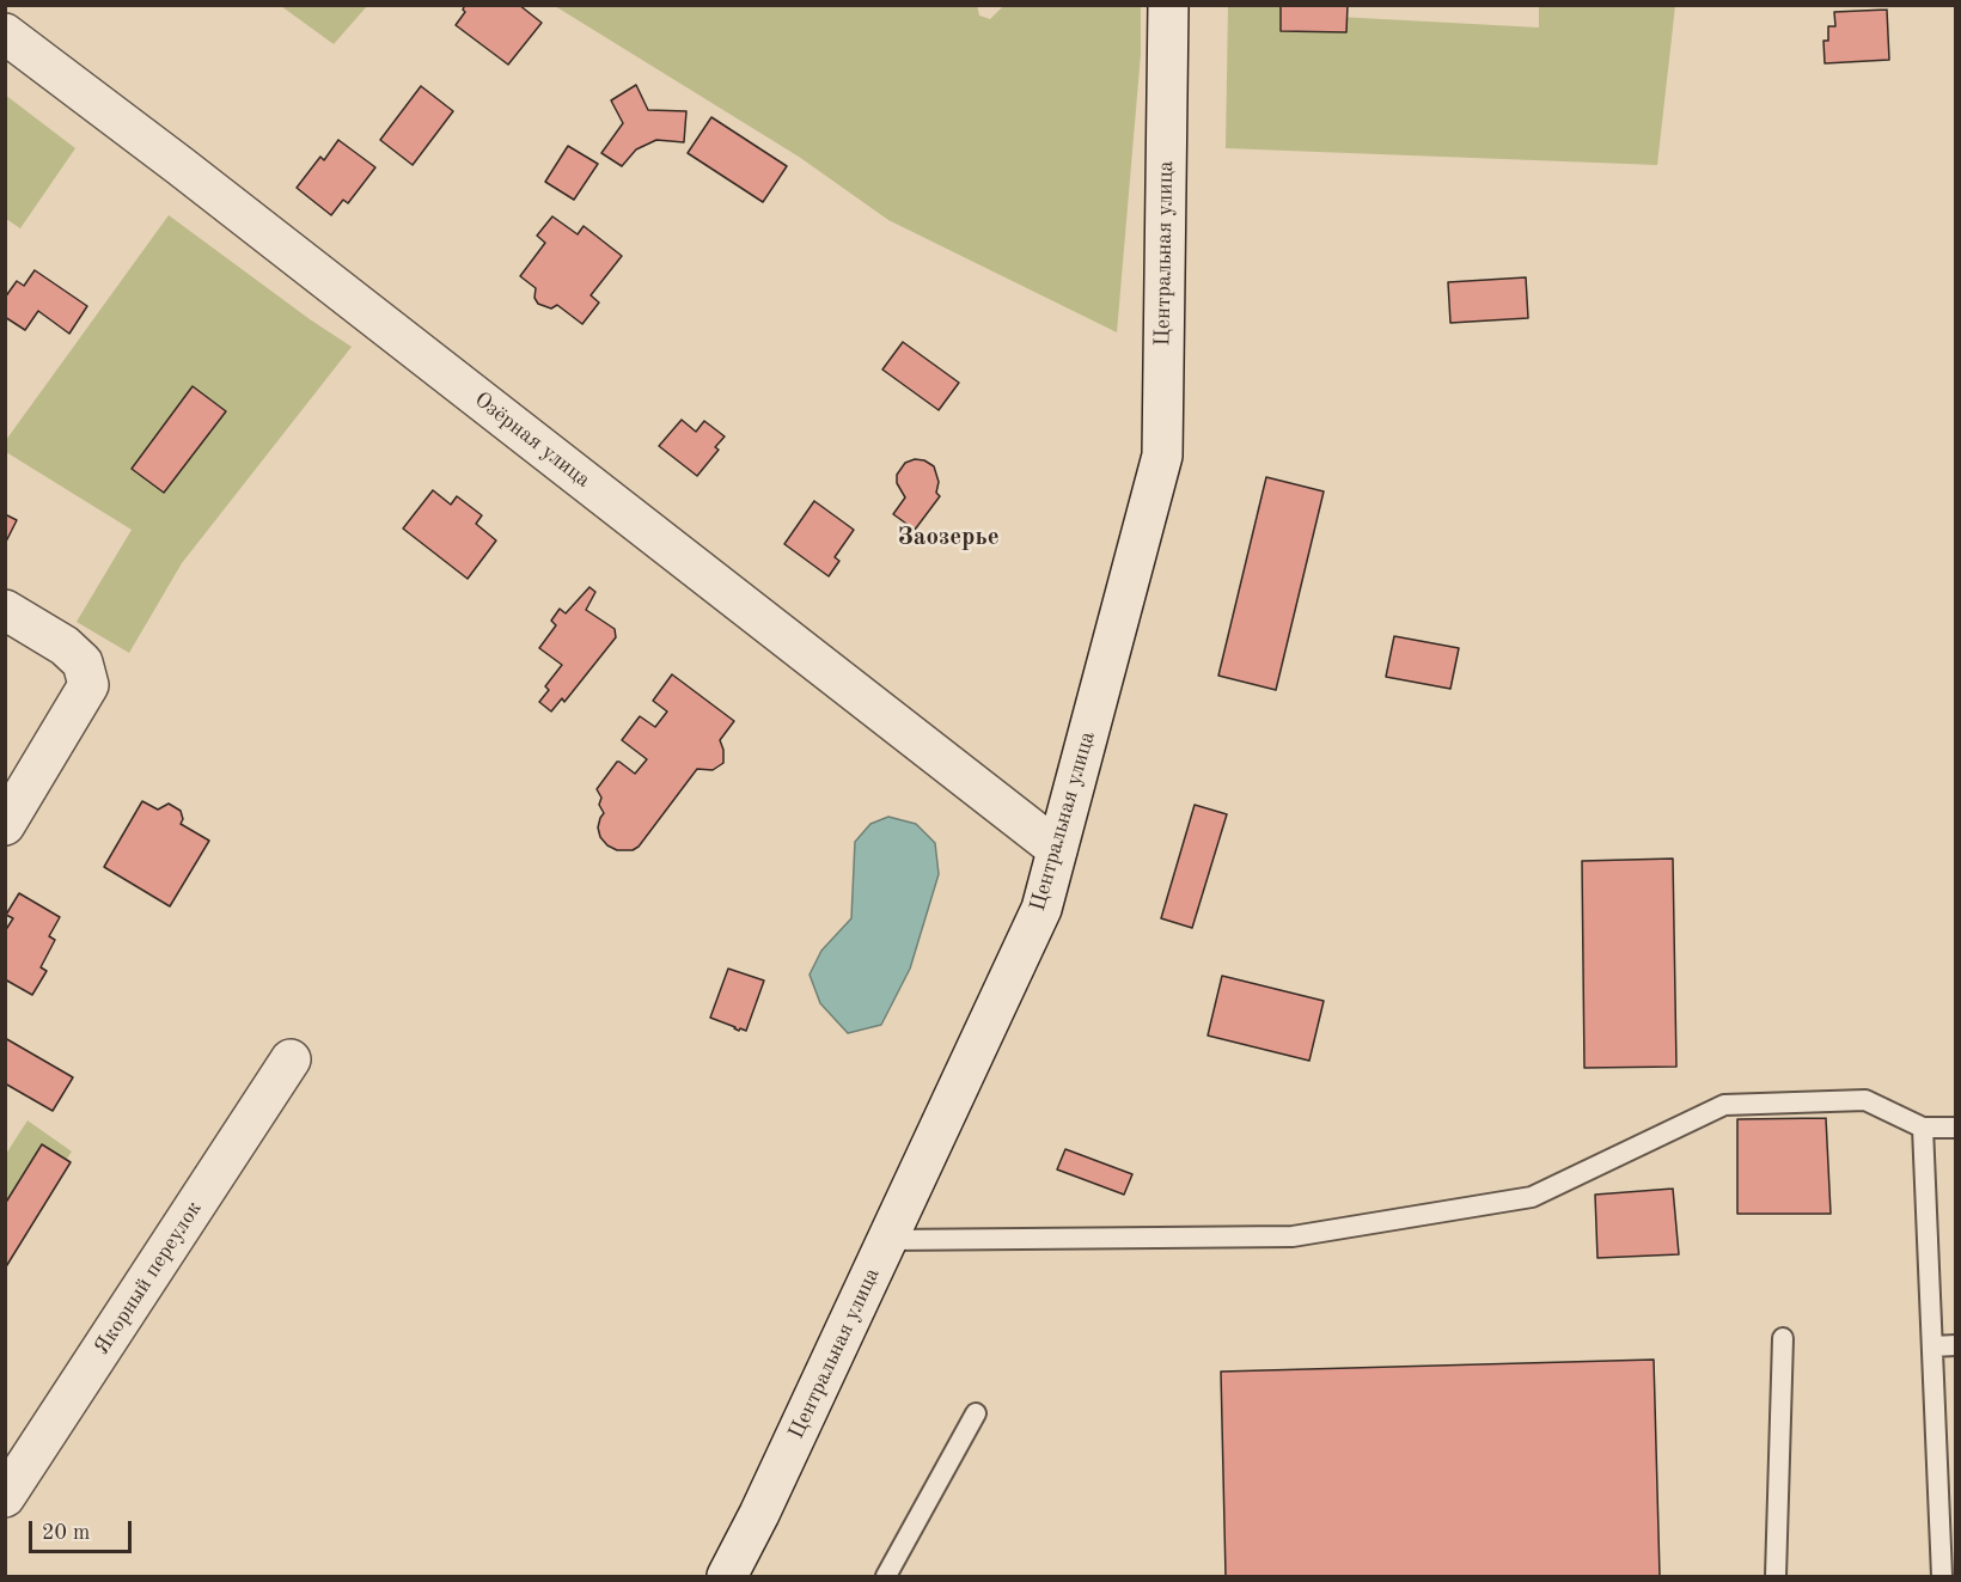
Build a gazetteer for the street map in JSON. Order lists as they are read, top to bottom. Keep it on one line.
{"streets":{"street":["Центральная улица","Озёрная улица","Якорный переулок"]},"crossings":[["Центральная улица","Озёрная улица"]],"districts":["Заозерье"],"scale_bar":"20 m"}
